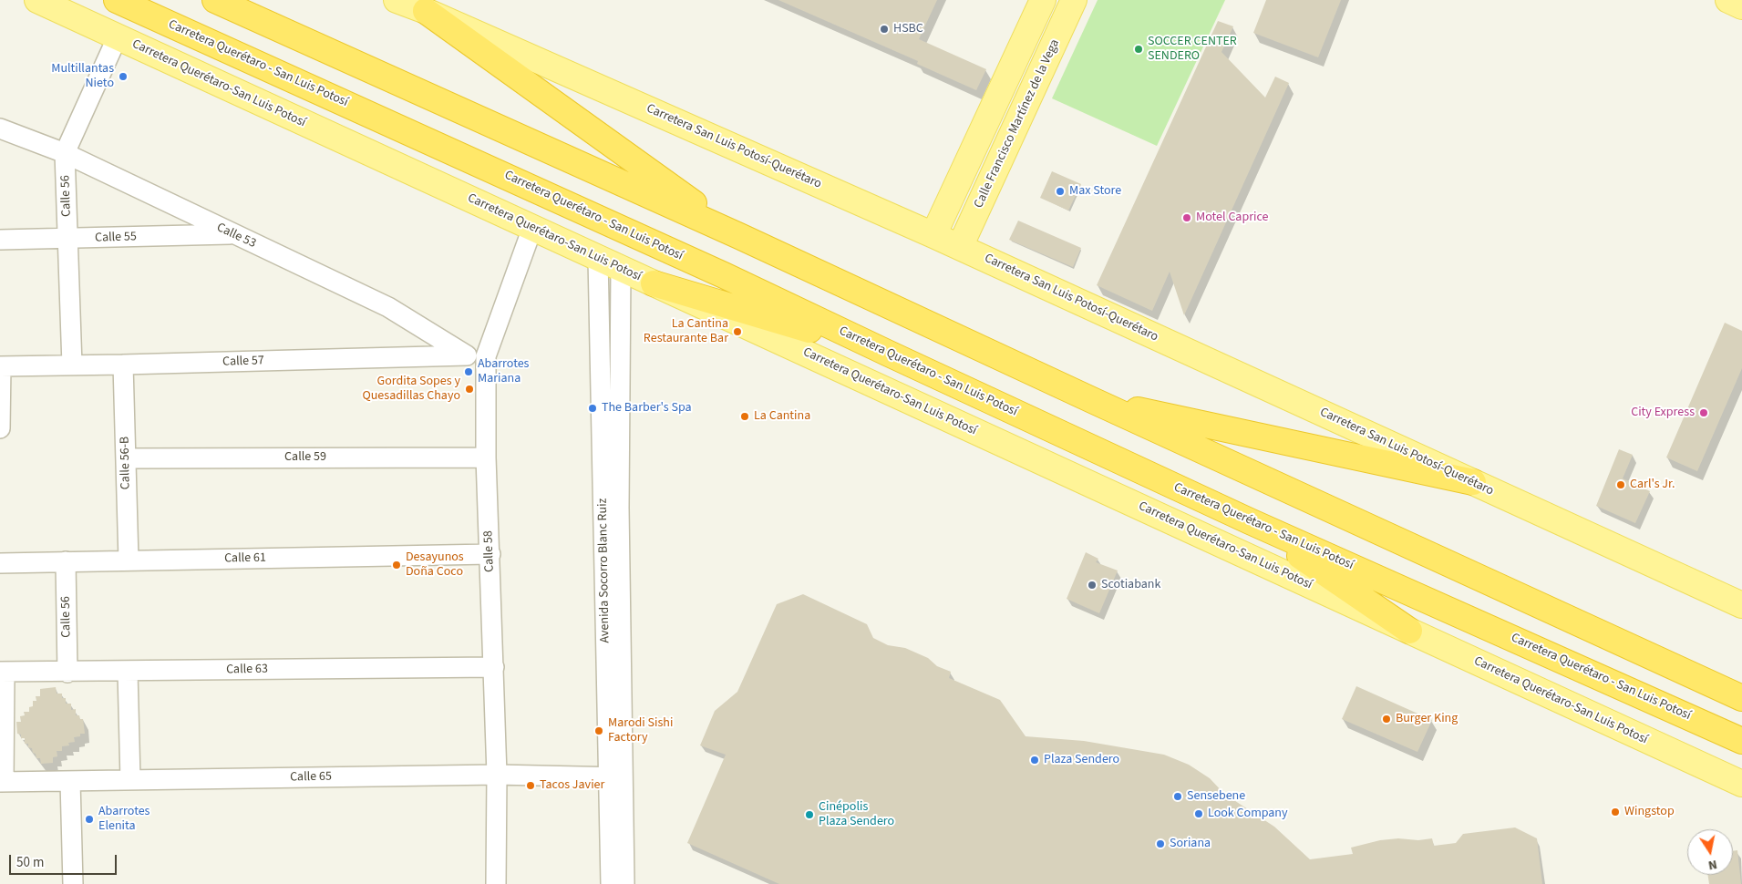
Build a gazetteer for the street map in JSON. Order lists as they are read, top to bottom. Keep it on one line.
{"streets":{"highway":["Carretera Querétaro - San Luis Potosí"],"main road":["Carretera Querétaro-San Luis Potosí","Calle Francisco Martínez de la Vega","Carretera San Luis Potosí-Querétaro"],"street":["Calle 56","Calle 53","Calle 55","Calle 57","Calle 59","Calle 56-B","Calle 58","Calle 61","Avenida Socorro Blanc Ruiz","Calle 63","Calle 65"]},"crossings":[["Carretera Querétaro-San Luis Potosí","Calle 56"],["Carretera Querétaro-San Luis Potosí","Calle 58"],["Carretera Querétaro-San Luis Potosí","Avenida Socorro Blanc Ruiz"],["Calle Francisco Martínez de la Vega","Carretera San Luis Potosí-Querétaro"],["Calle 56","Calle 53"],["Calle 56","Calle 55"],["Calle 56","Calle 57"],["Calle 56","Calle 61"],["Calle 56","Calle 63"],["Calle 53","Calle 55"],["Calle 53","Calle 57"],["Calle 53","Calle 58"],["Calle 57","Calle 56-B"],["Calle 57","Calle 58"],["Calle 59","Calle 56-B"],["Calle 59","Calle 58"],["Calle 56-B","Calle 61"],["Calle 58","Calle 61"],["Calle 58","Calle 63"],["Calle 58","Calle 65"],["Avenida Socorro Blanc Ruiz","Calle 65"]],"places":["HSBC","SOCCER CENTER SENDERO","Multillantas Nieto","Max Store","Motel Caprice","La Cantina Restaurante Bar","Abarrotes Mariana","Gordita Sopes y Quesadillas Chayo","The Barber's Spa","City Express","La Cantina","Carl's Jr.","Desayunos Doña Coco","Scotiabank","Burger King","Marodi Sishi Factory","Plaza Sendero","Tacos Javier","Sensebene","Wingstop","Look Company","Cinépolis Plaza Sendero","Abarrotes Elenita","Soriana"],"scale_bar":"50 m","north":"bottom"}
